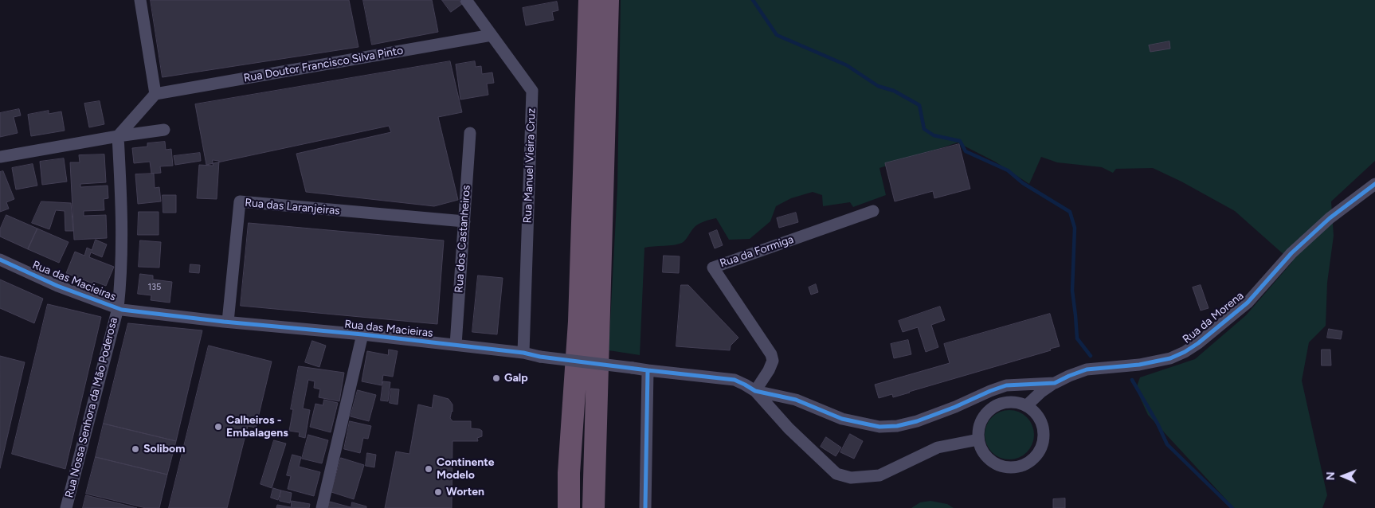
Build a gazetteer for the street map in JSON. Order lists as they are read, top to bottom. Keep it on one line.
{"streets":{"street":["Rua Doutor Francisco Silva Pinto","Rua Manuel Vieira Cruz","Rua das Laranjeiras","Rua dos Castanheiros","Rua da Formiga","Rua das Macieiras","Rua da Morena","Rua Nossa Senhora da Mão Poderosa"]},"crossings":[["Rua Doutor Francisco Silva Pinto","Rua Manuel Vieira Cruz"],["Rua Manuel Vieira Cruz","Rua das Macieiras"],["Rua das Laranjeiras","Rua dos Castanheiros"],["Rua das Laranjeiras","Rua das Macieiras"],["Rua dos Castanheiros","Rua das Macieiras"],["Rua da Formiga","Rua da Morena"],["Rua das Macieiras","Rua Nossa Senhora da Mão Poderosa"]],"places":["Galp","Calheiros - Embalagens","Solibom","Continente Modelo","Worten"],"house_numbers":["135"],"north":"left"}
